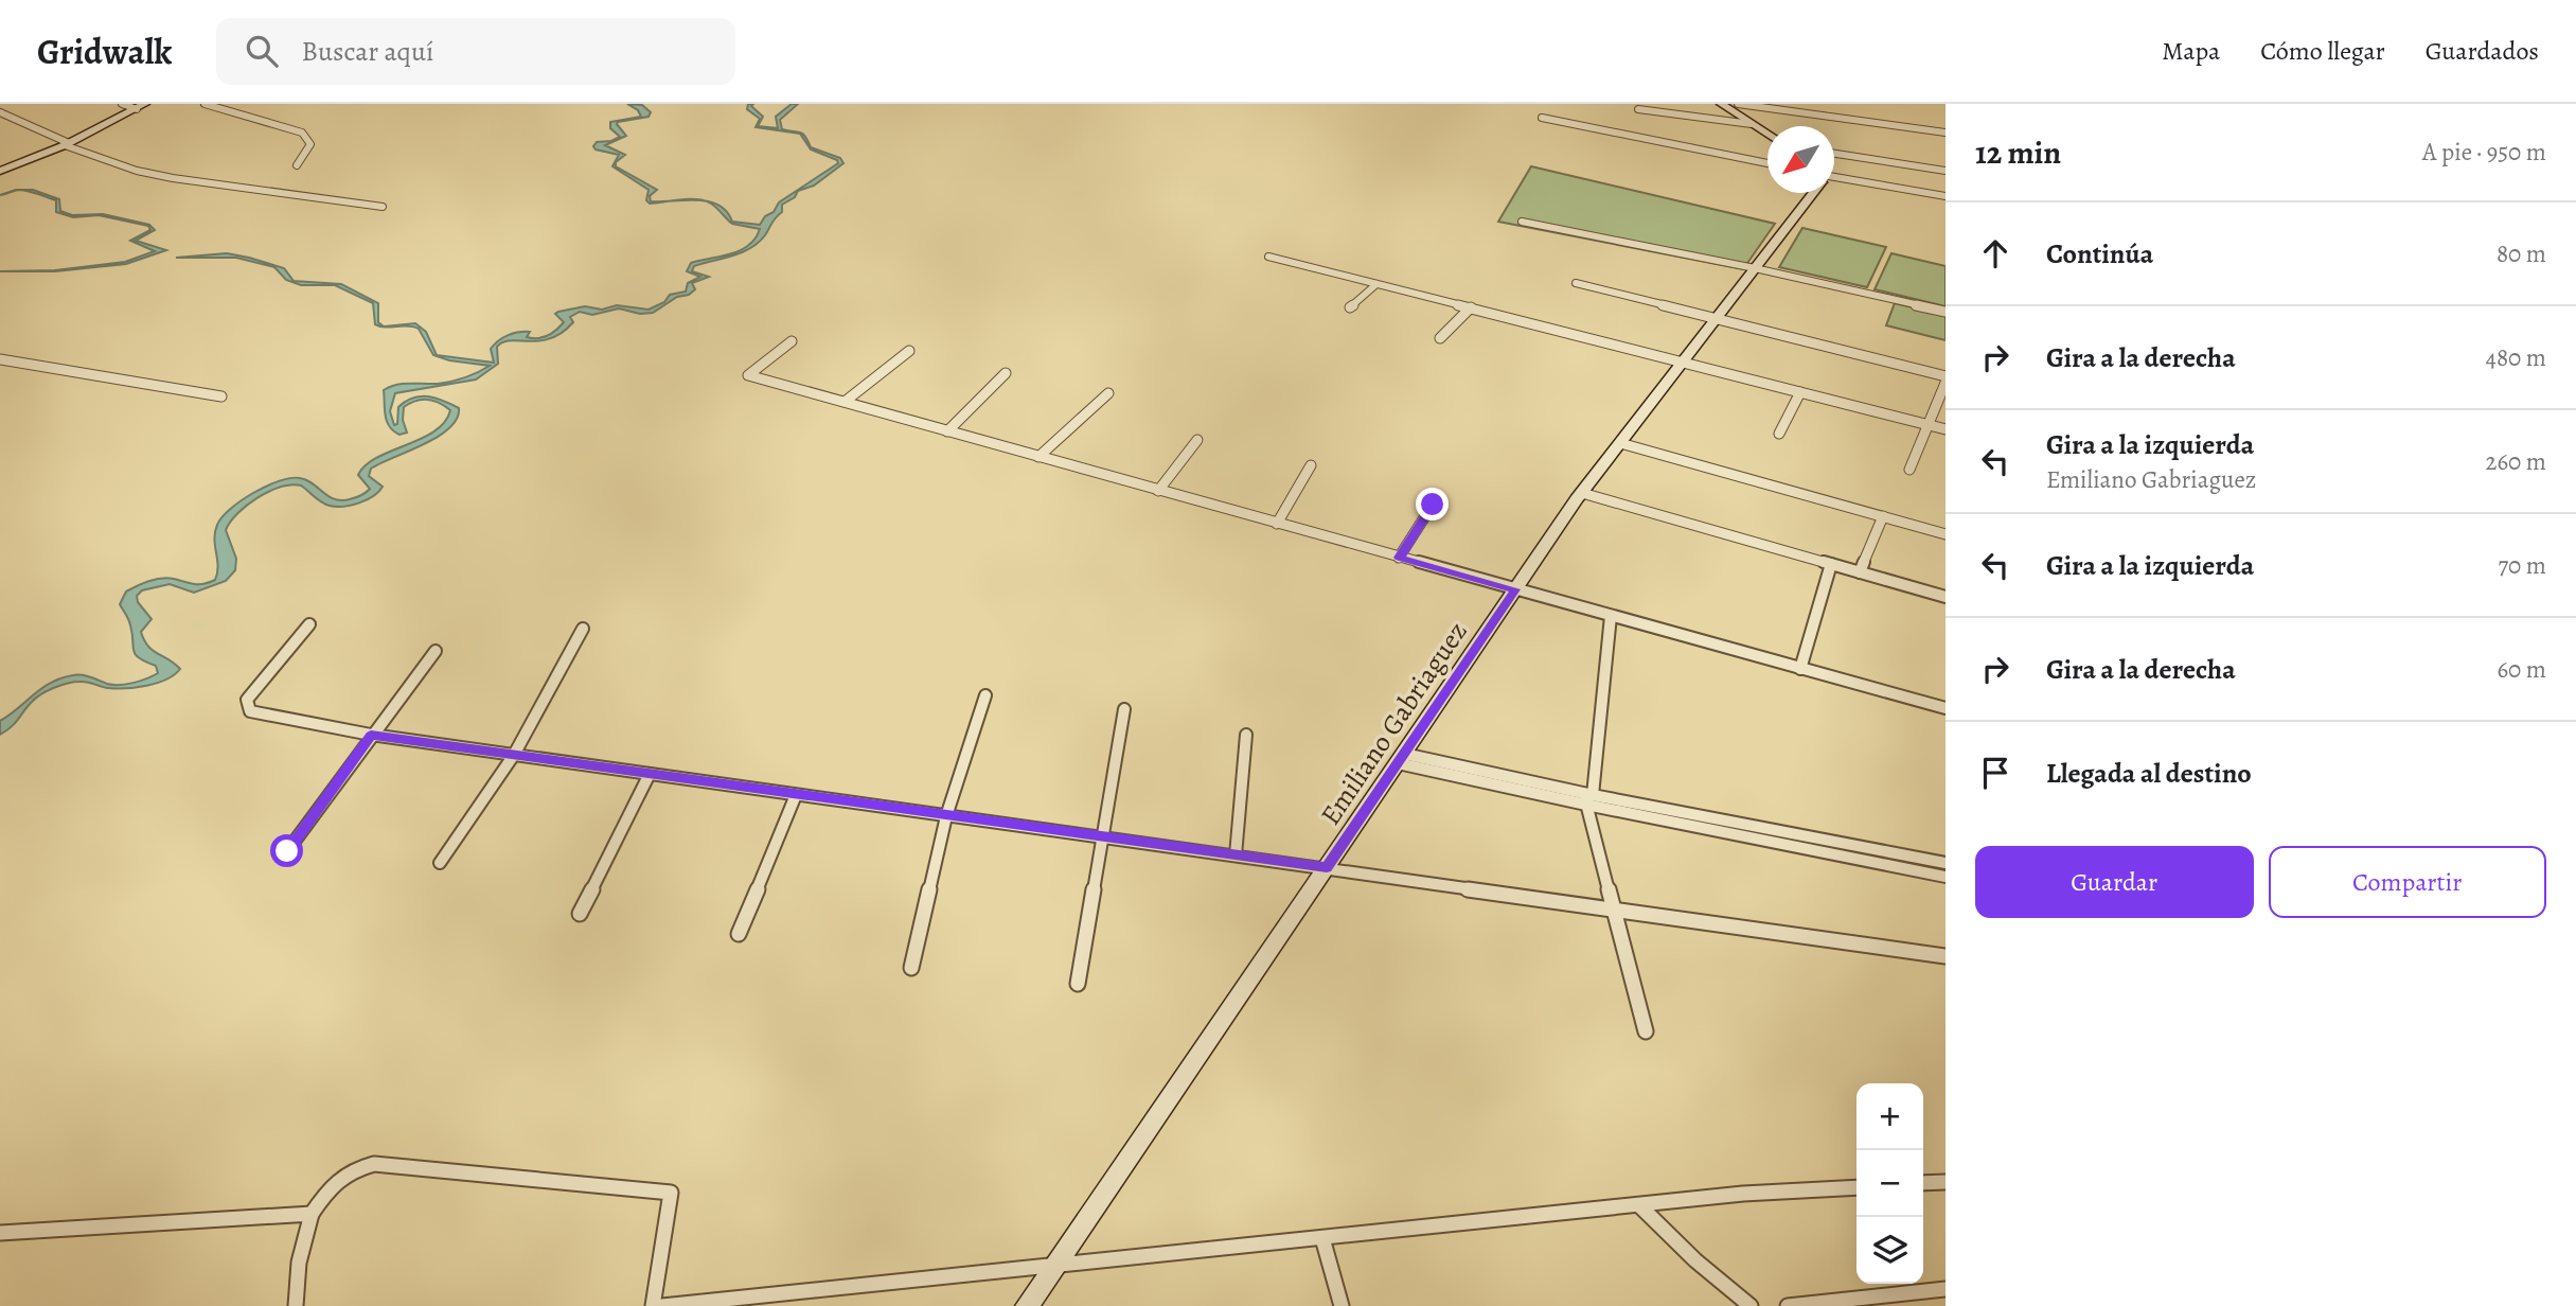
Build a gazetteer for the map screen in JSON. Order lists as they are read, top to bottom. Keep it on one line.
{"streets":{"main road":["Emiliano Gabriaguez"]},"north":"bottom left","page":{"header":"Gridwalk","search":"Buscar aquí","nav":["Mapa","Cómo llegar","Guardados"],"heading":["12 min","A pie · 950 m"],"list":[["Continúa","80 m"],["Gira a la derecha","480 m"],["Gira a la izquierda","Emiliano Gabriaguez","260 m"],["Gira a la izquierda","70 m"],["Gira a la derecha","60 m"],"Llegada al destino"],"buttons":["Guardar","Compartir"],"map_buttons":["+","−"]}}
